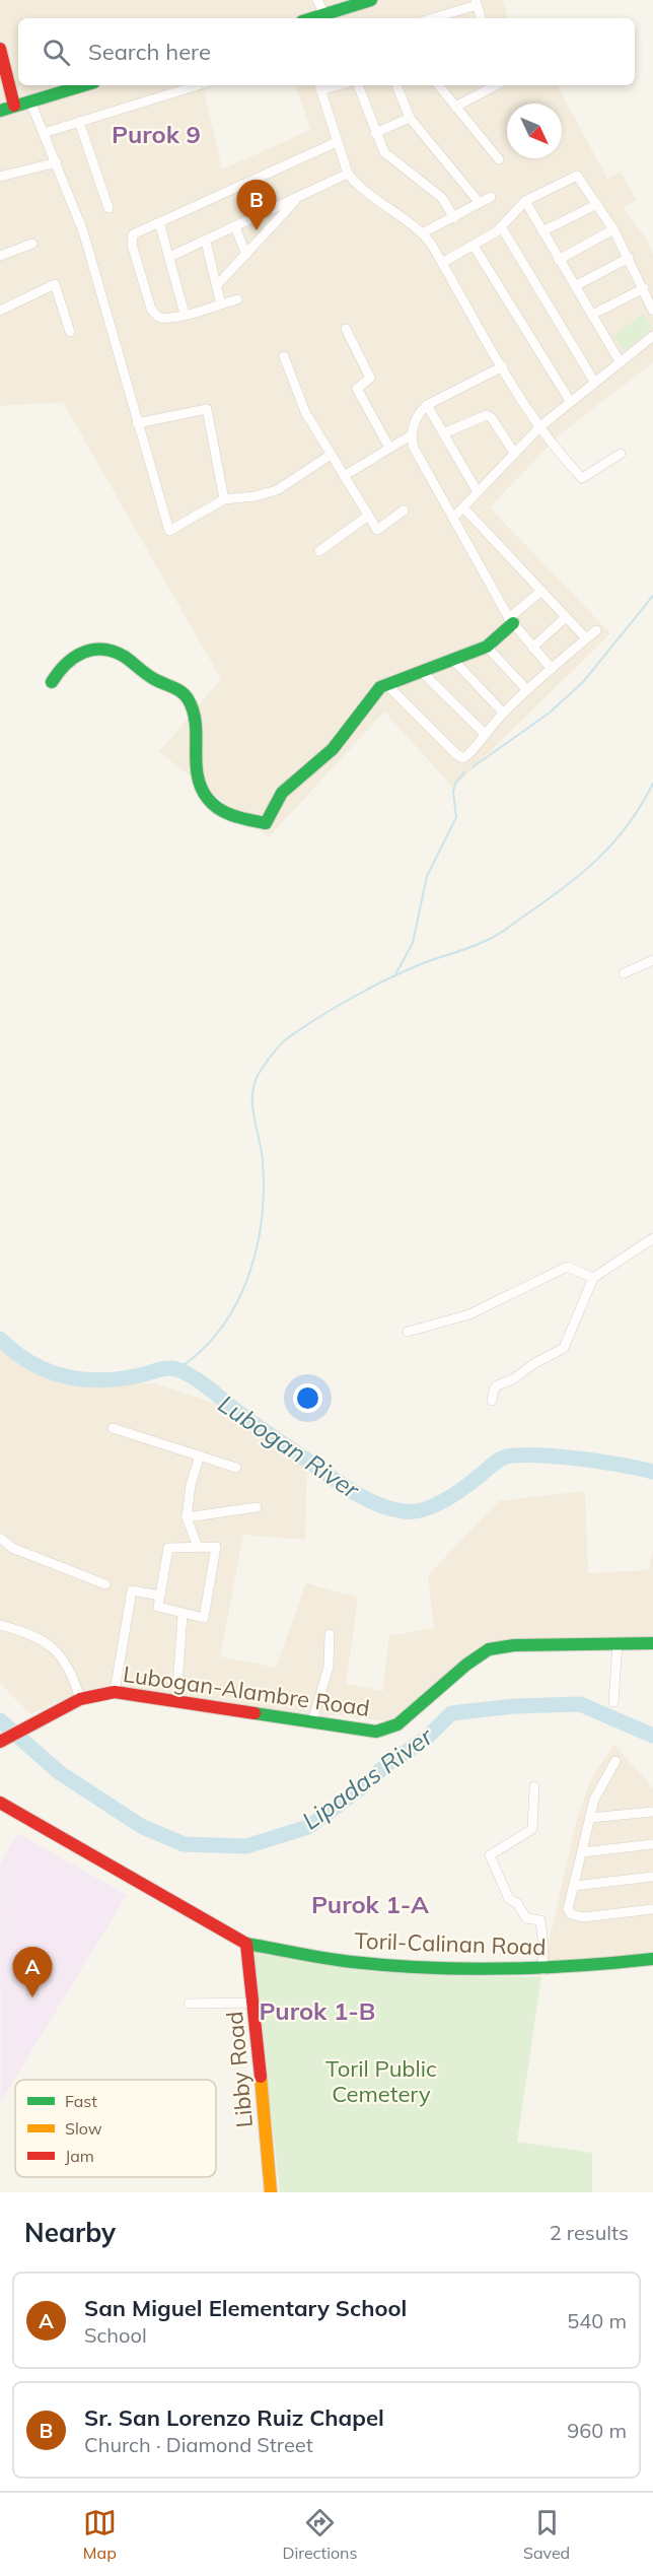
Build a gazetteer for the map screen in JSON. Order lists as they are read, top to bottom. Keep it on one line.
{"streets":{"street":["Lubogan-Alambre Road","Toril-Calinan Road","Libby Road"]},"crossings":[["Toril-Calinan Road","Libby Road"]],"districts":["Purok 9","Purok 1-A","Purok 1-B"],"water":["Lubogan River","Lipadas River"],"parks":["Toril Public Cemetery"],"legend":["Fast","Slow","Jam"],"north":"bottom right","page":{"search":"Search here","pins":["B","A"],"heading":["Nearby","2 results"],"list":[{"mark":"A","name":"San Miguel Elementary School","note":"School","value":"540 m"},{"mark":"B","name":"Sr. San Lorenzo Ruiz Chapel","note":"Church · Diamond Street","value":"960 m"}],"nav":["Map","Directions","Saved"]}}
